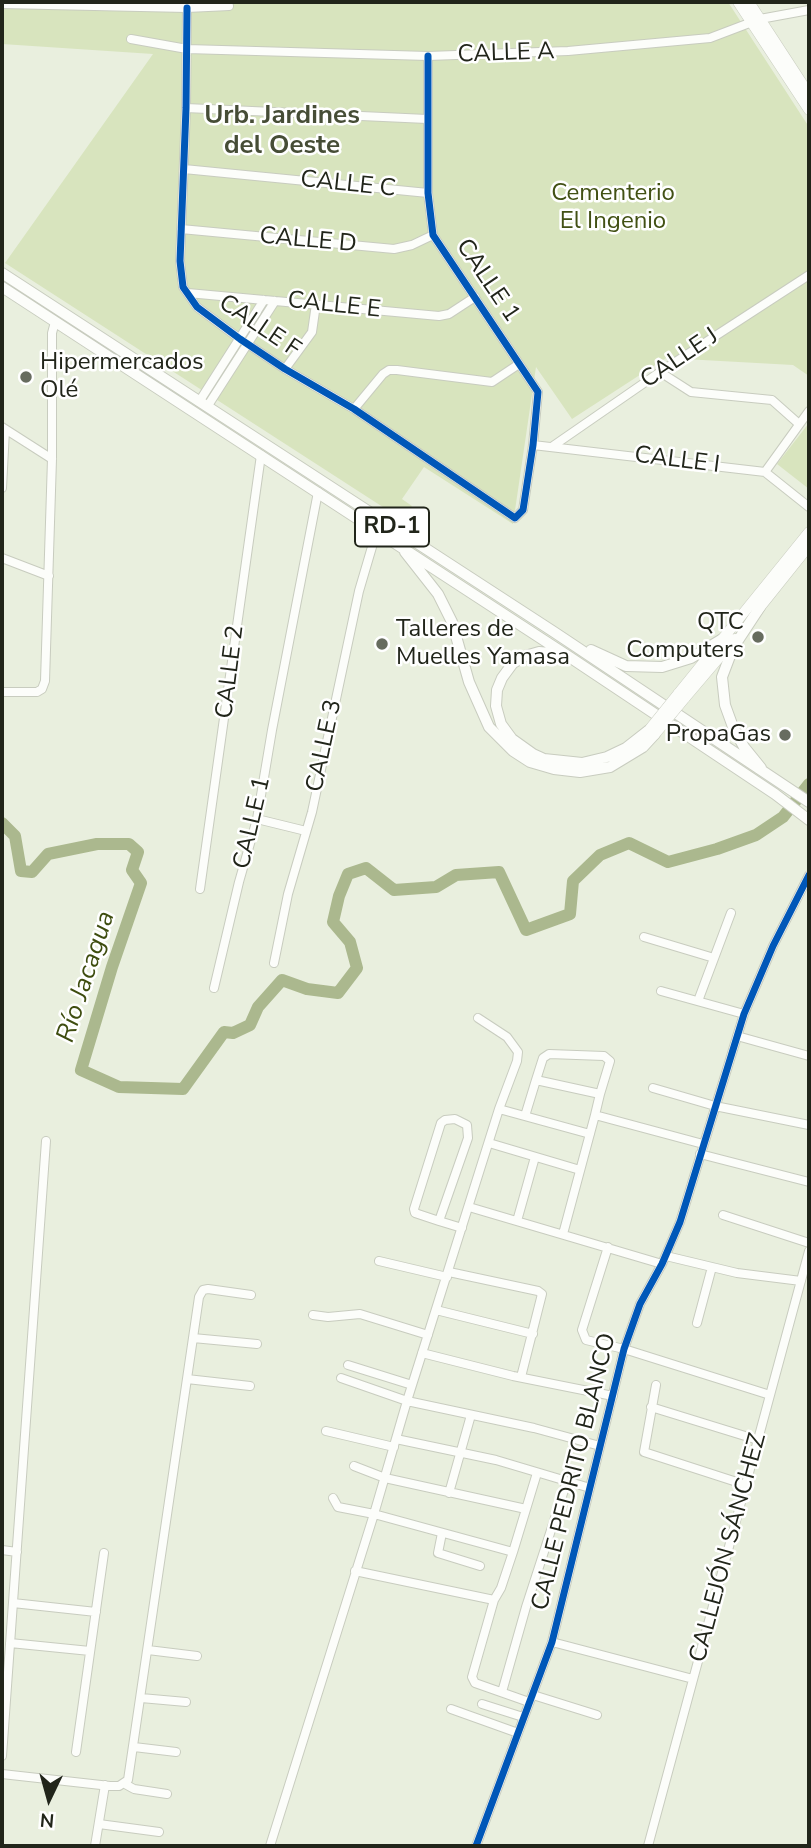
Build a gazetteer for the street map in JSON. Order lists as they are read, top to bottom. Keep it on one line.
{"streets":{"highway":["RD-1"],"street":["CALLE A","CALLE C","CALLE D","CALLE 1","CALLE E","CALLE F","CALLE J","CALLE I","CALLE 2","CALLE 3","CALLE PEDRITO BLANCO","CALLEJÓN SÁNCHEZ"]},"crossings":[["CALLE A","CALLE 1"],["CALLE A","CALLE F"],["CALLE C","CALLE 1"],["CALLE C","CALLE F"],["CALLE D","CALLE 1"],["CALLE D","CALLE F"],["CALLE 1","CALLE E"],["CALLE 1","CALLE F"],["CALLE 1","CALLE I"],["CALLE 1","RD-1"],["CALLE E","CALLE F"],["CALLE J","CALLE I"],["RD-1","CALLE 2"],["RD-1","CALLE 3"]],"districts":["Urb. Jardines del Oeste"],"water":["Río Jacagua"],"parks":["Cementerio El Ingenio"],"places":["Hipermercados Olé","QTC Computers","Talleres de Muelles Yamasa","PropaGas"],"north":"bottom"}
